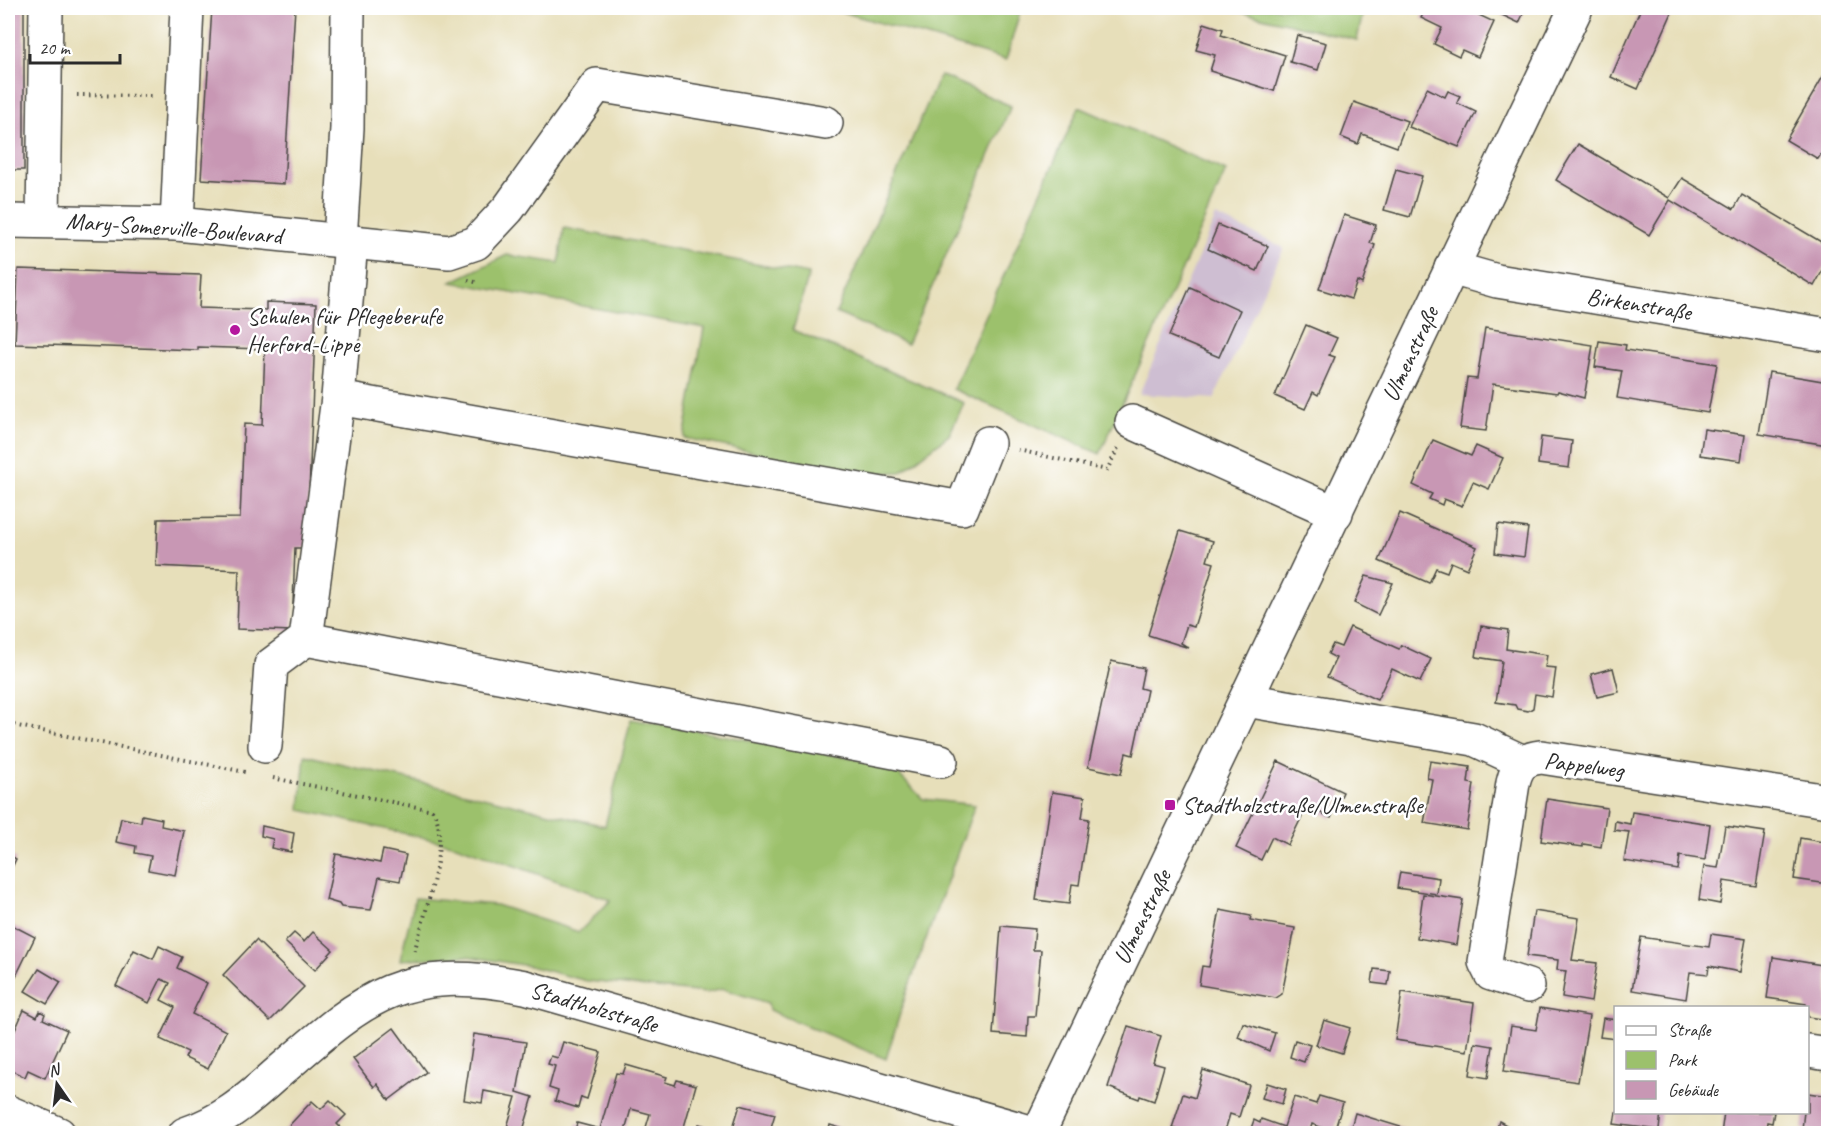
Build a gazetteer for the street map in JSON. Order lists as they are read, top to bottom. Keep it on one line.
{"streets":{"street":["Mary-Somerville-Boulevard","Birkenstraße","Ulmenstraße","Pappelweg","Stadtholzstraße"]},"crossings":[["Birkenstraße","Ulmenstraße"],["Ulmenstraße","Stadtholzstraße"]],"places":{"other":["Schulen für Pflegeberufe Herford-Lippe"],"transit":["Stadtholzstraße/Ulmenstraße"]},"legend":["Straße","Park","Gebäude"],"scale_bar":"20 m","north":"top"}
